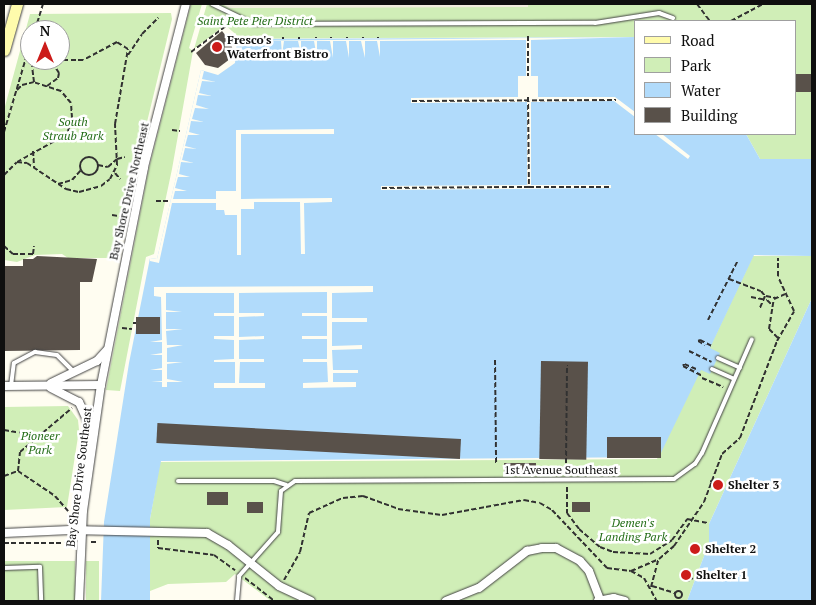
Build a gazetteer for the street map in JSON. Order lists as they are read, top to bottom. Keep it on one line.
{"streets":{"street":["Bay Shore Drive Northeast","Bay Shore Drive Southeast"],"lane":["1st Avenue Southeast"]},"crossings":[["Bay Shore Drive Northeast","Bay Shore Drive Southeast"]],"parks":["Saint Pete Pier District","South Straub Park","Pioneer Park","Demen's Landing Park"],"places":["Fresco's Waterfront Bistro","Shelter 3","Shelter 2","Shelter 1"],"legend":["Road","Park","Water","Building"],"north":"top"}
